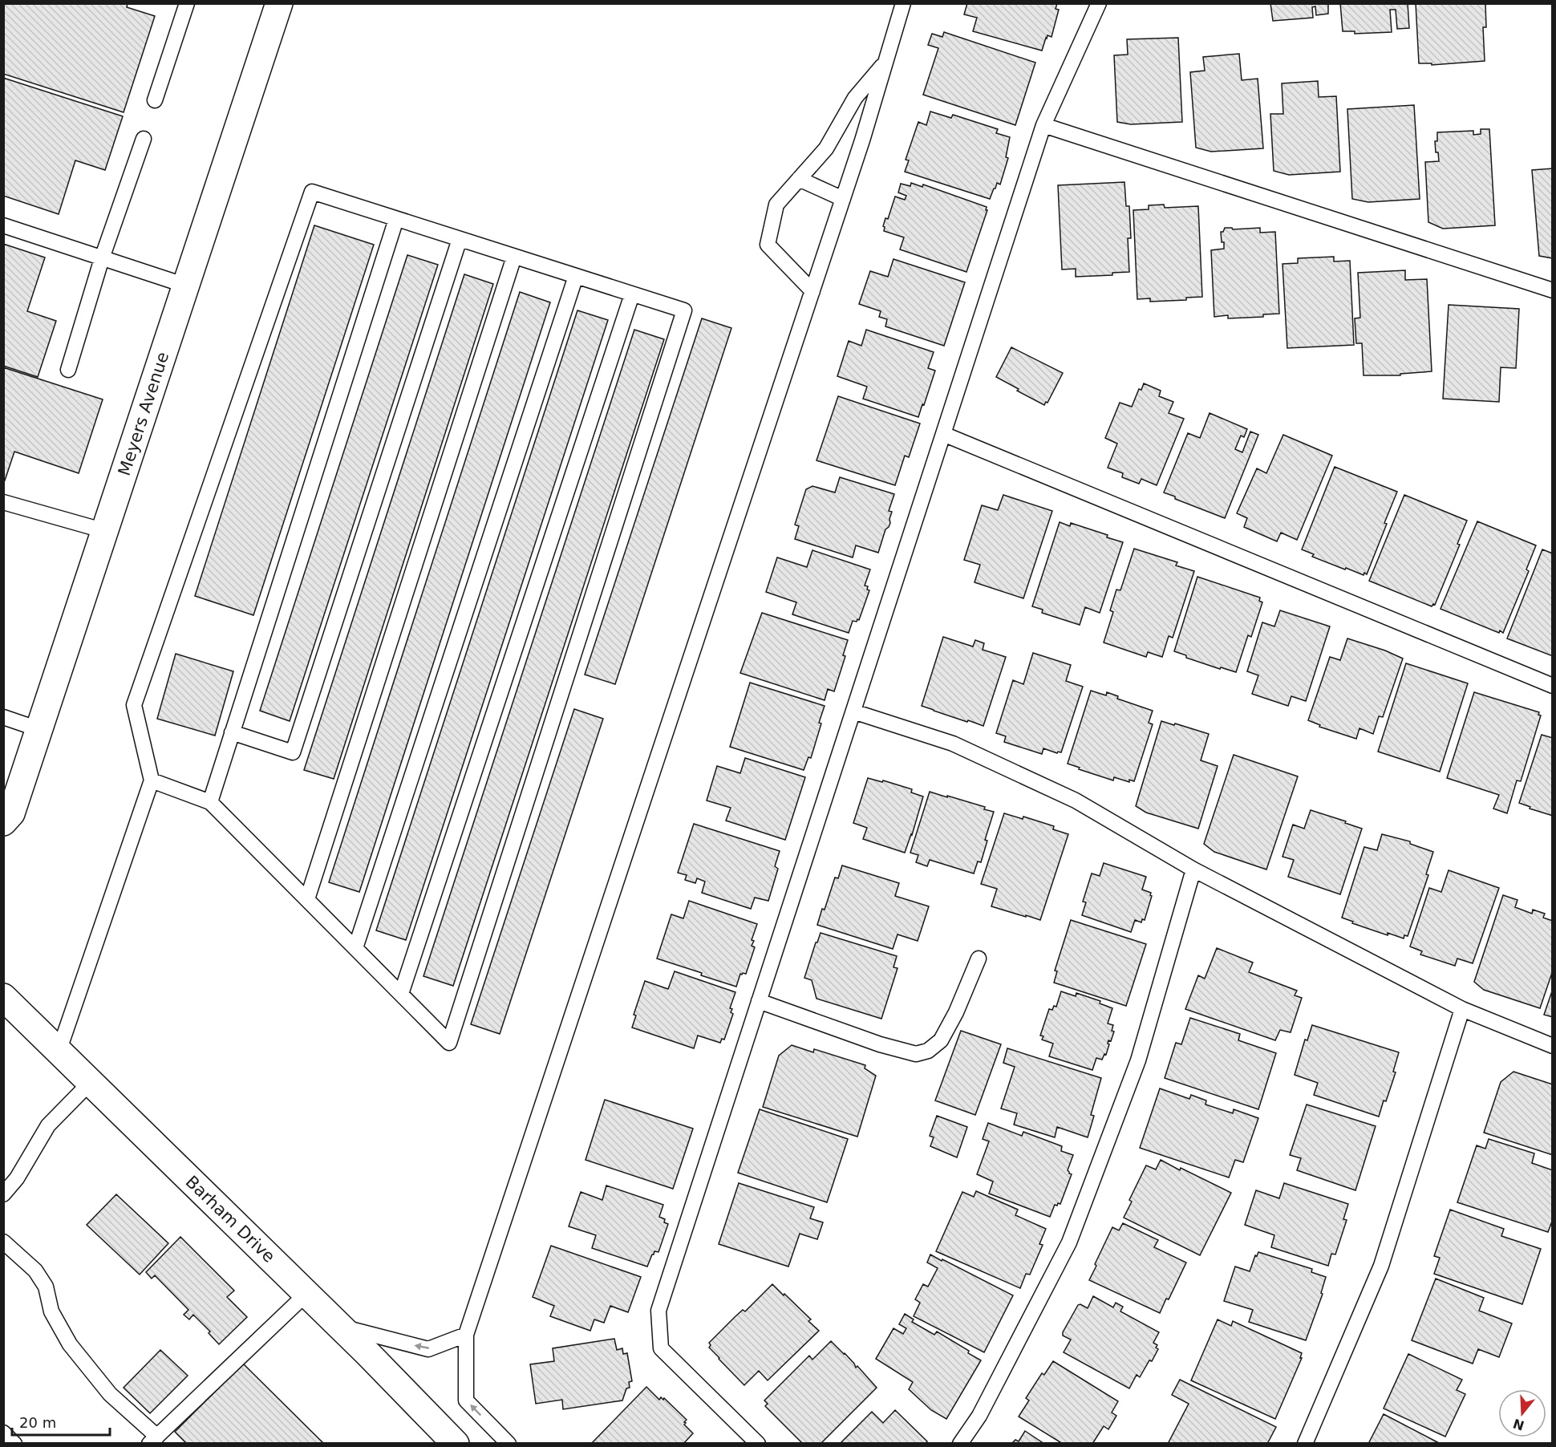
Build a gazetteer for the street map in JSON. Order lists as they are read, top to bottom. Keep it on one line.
{"streets":{"street":["Meyers Avenue","Barham Drive"]},"scale_bar":"20 m","north":"bottom"}
